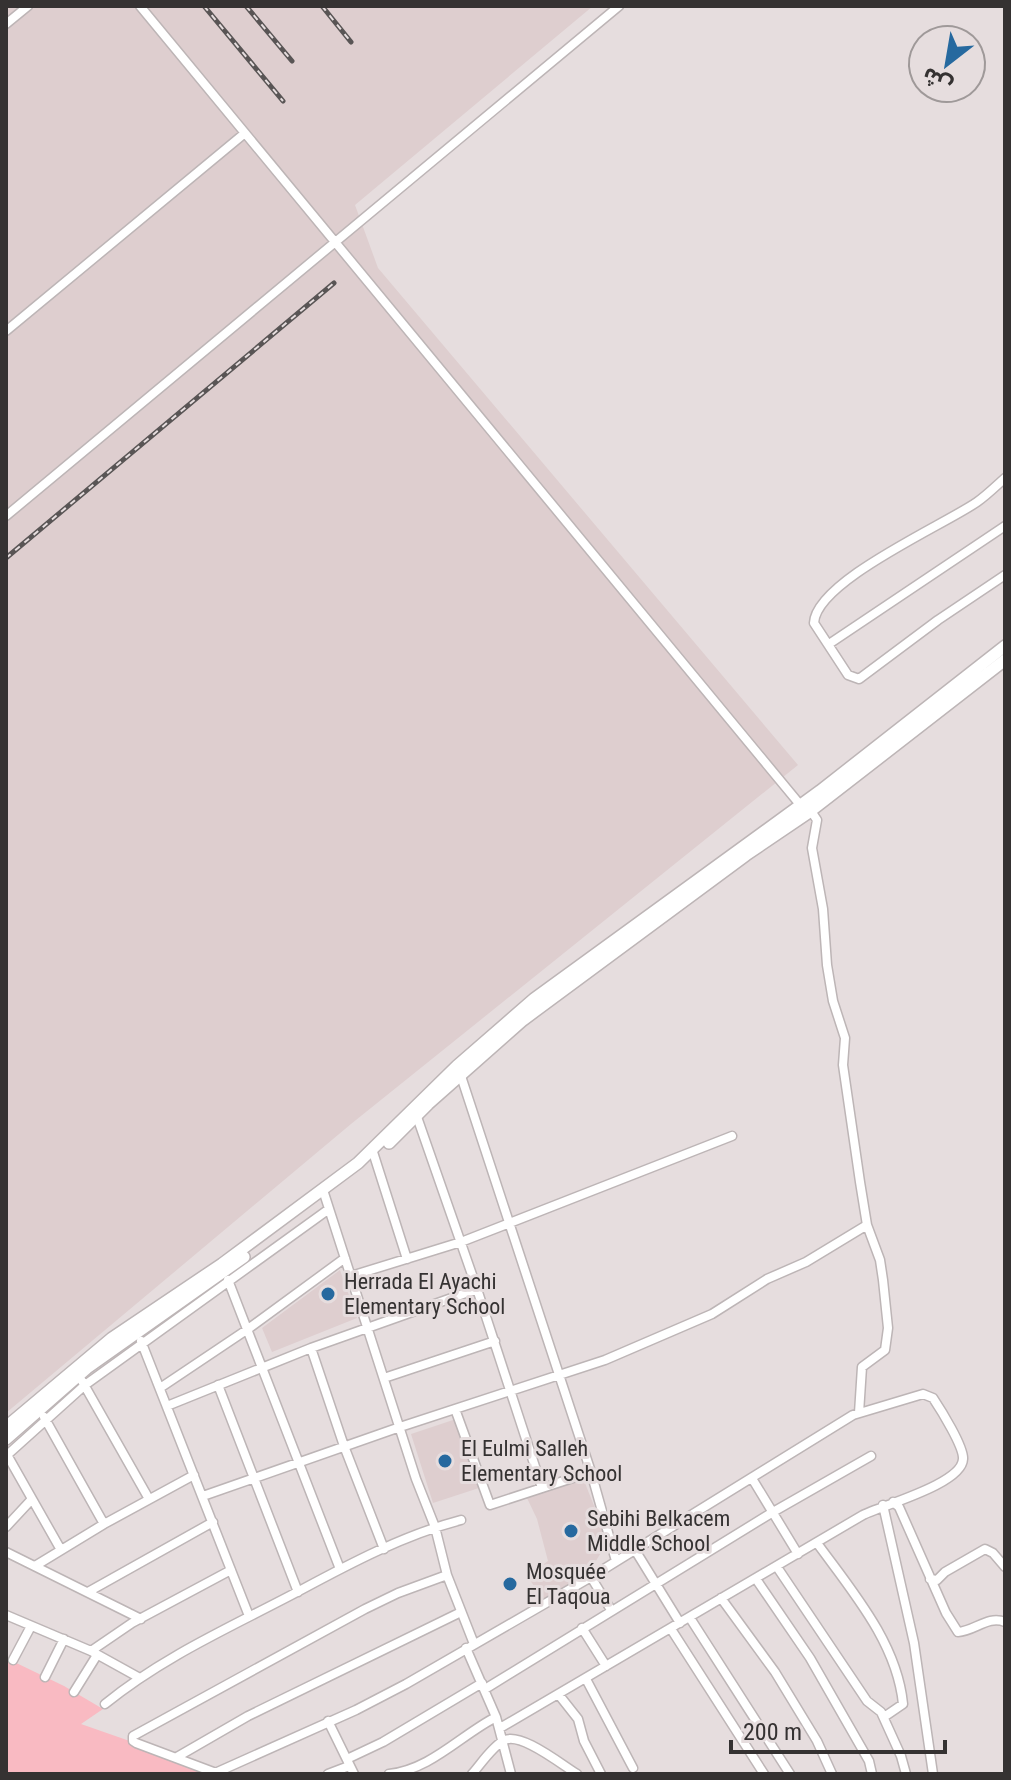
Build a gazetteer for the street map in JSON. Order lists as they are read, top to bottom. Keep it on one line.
{"places":["Herrada El Ayachi Elementary School","El Eulmi Salleh Elementary School","Sebihi Belkacem Middle School","Mosquée El Taqoua"],"scale_bar":"200 m","north":"bottom left"}
